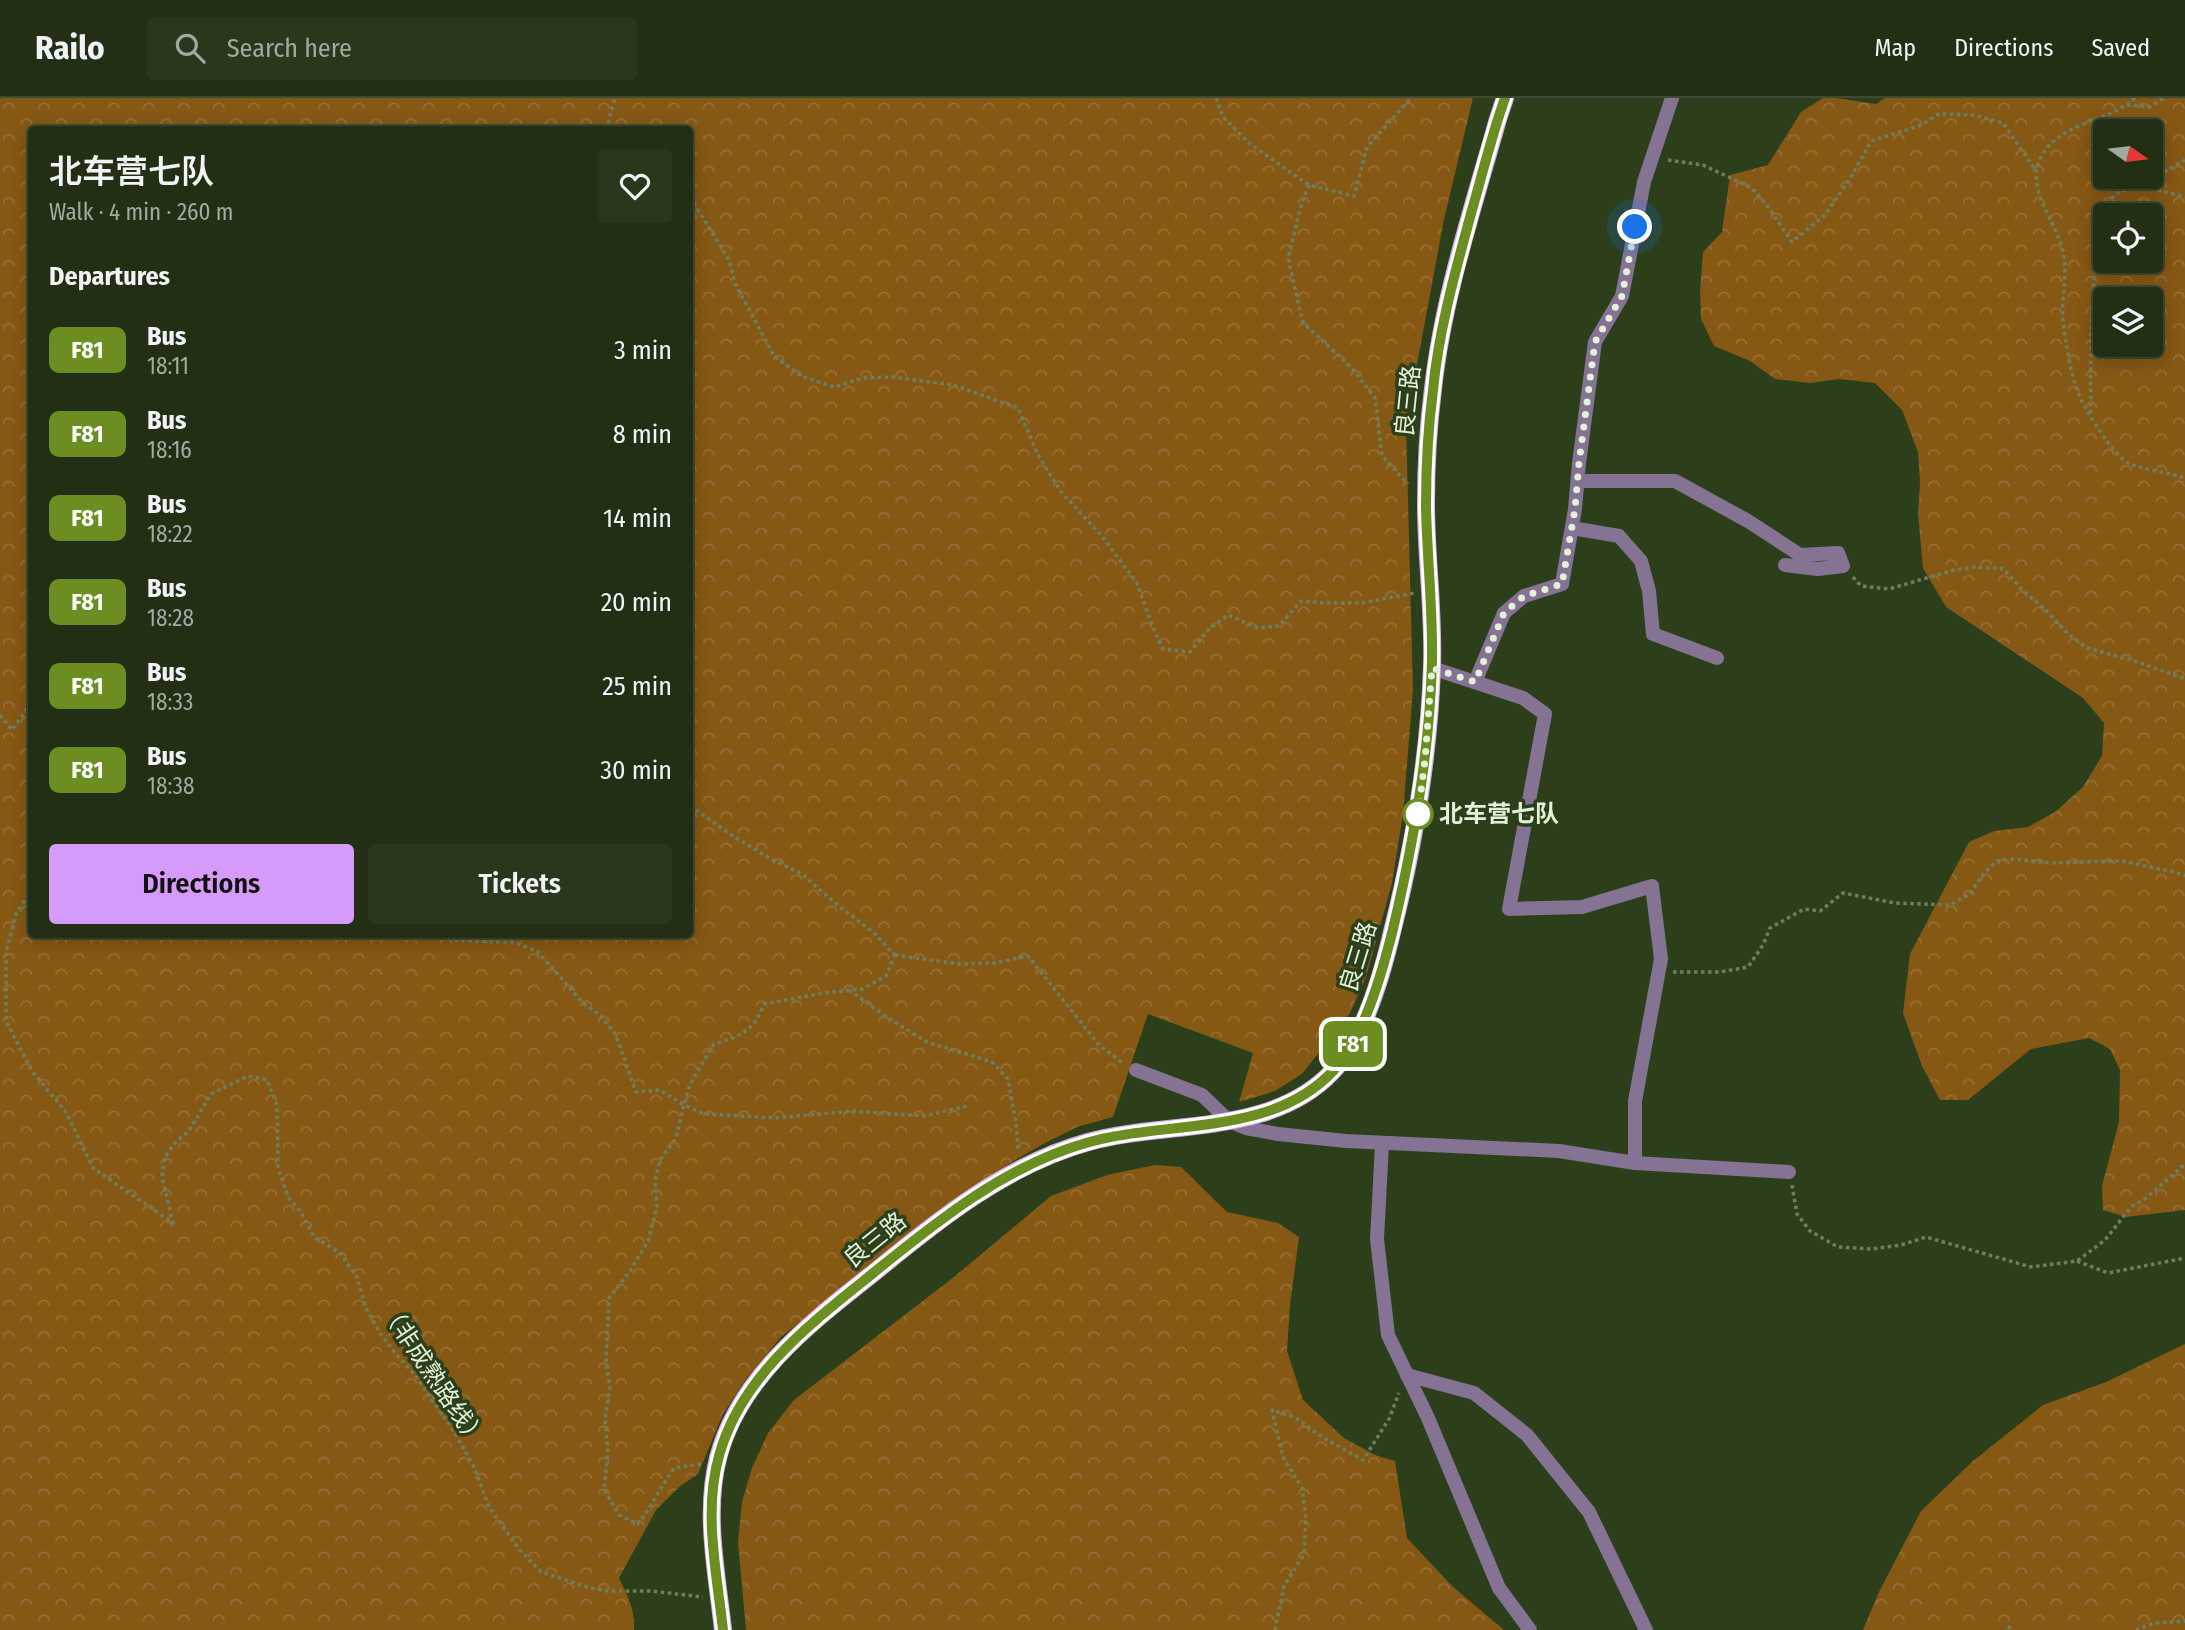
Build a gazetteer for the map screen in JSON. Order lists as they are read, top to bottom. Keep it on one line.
{"streets":{"main road":["良三路"],"path":["（非成熟路线）"]},"crossings":[["良三路","（非成熟路线）"]],"places":["北车营七队"],"lines":["bus line F81"],"north":"right","page":{"header":"Railo","search":"Search here","nav":["Map","Directions","Saved"],"on_map":"F81","heading":[["北车营七队","Walk · 4 min · 260 m"],"Departures"],"list":[{"mark":"F81","name":"Bus","note":"18:11","value":"3 min"},{"mark":"F81","name":"Bus","note":"18:16","value":"8 min"},{"mark":"F81","name":"Bus","note":"18:22","value":"14 min"},{"mark":"F81","name":"Bus","note":"18:28","value":"20 min"},{"mark":"F81","name":"Bus","note":"18:33","value":"25 min"},{"mark":"F81","name":"Bus","note":"18:38","value":"30 min"}],"buttons":["Directions","Tickets"]}}
